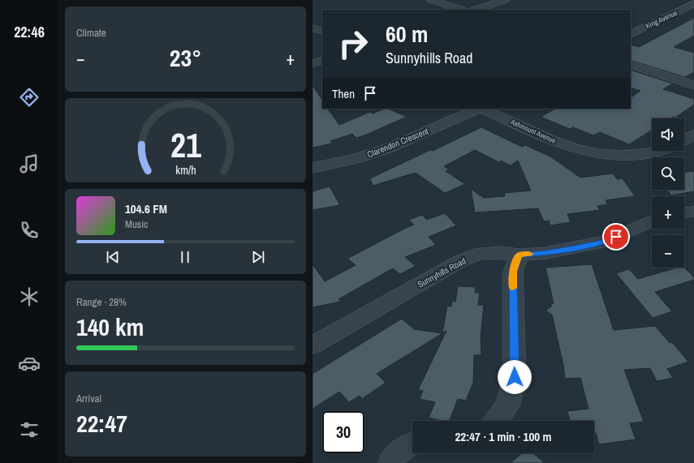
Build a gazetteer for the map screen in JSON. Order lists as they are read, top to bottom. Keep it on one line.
{"streets":{"street":["King Avenue","Ashmount Avenue","Clarendon Crescent","Sunnyhills Road"]},"page":{"tabs":"22:46","tile":["Climate",["Range · 28%","140 km"],["Arrival","22:47"]],"turn":["60 m","Sunnyhills Road"],"heat":["−","23°","+"],"then":"Then","map_buttons":["+","−"],"song":["104.6 FM","Music"],"limit":"30","trip":"22:47 · 1 min · 100 m","gauge":["21","km/h"]}}
